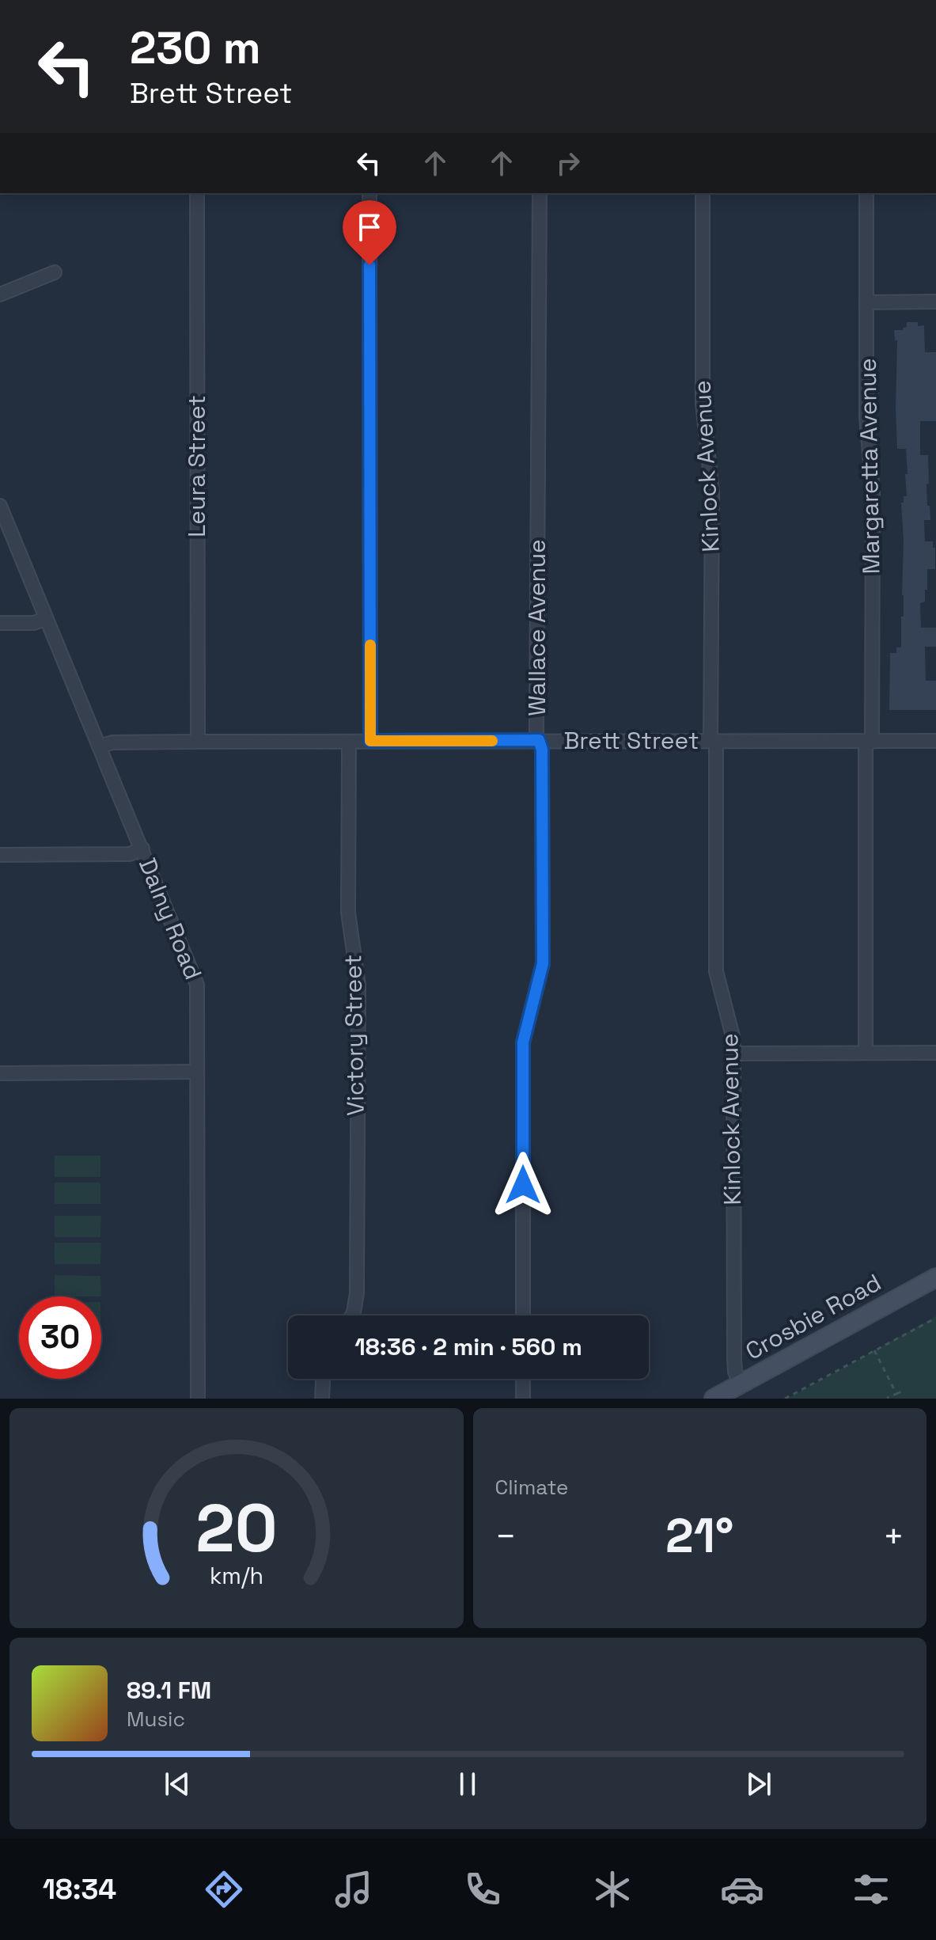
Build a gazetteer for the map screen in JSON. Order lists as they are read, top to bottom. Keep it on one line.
{"streets":{"street":["Leura Street","Kinlock Avenue","Margaretta Avenue","Wallace Avenue","Brett Street","Dalny Road","Victory Street","Crosbie Road"]},"crossings":[["Leura Street","Brett Street"],["Kinlock Avenue","Brett Street"],["Kinlock Avenue","Crosbie Road"],["Margaretta Avenue","Brett Street"],["Wallace Avenue","Brett Street"],["Brett Street","Dalny Road"],["Brett Street","Victory Street"]],"page":{"turn":["230 m","Brett Street"],"limit":"30","trip":"18:36 · 2 min · 560 m","tile":"Climate","heat":["−","21°","+"],"song":["89.1 FM","Music"],"tabs":"18:34","gauge":["20","km/h"]}}
